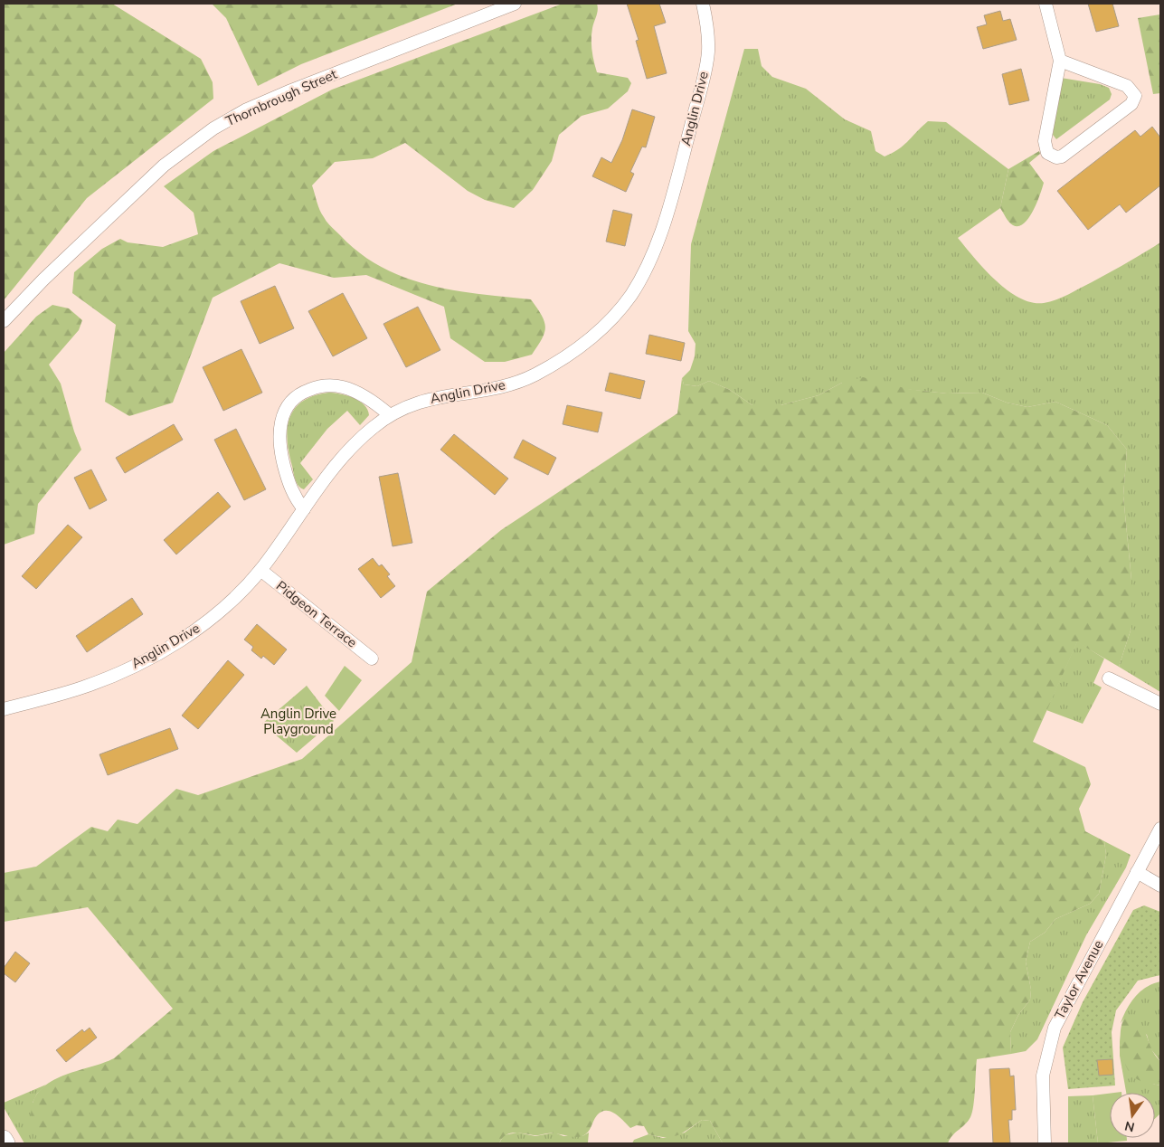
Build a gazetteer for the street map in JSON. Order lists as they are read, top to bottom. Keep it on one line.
{"streets":{"street":["Thornbrough Street","Anglin Drive","Pidgeon Terrace","Taylor Avenue"]},"crossings":[["Anglin Drive","Pidgeon Terrace"]],"parks":["Anglin Drive Playground"],"north":"bottom"}
